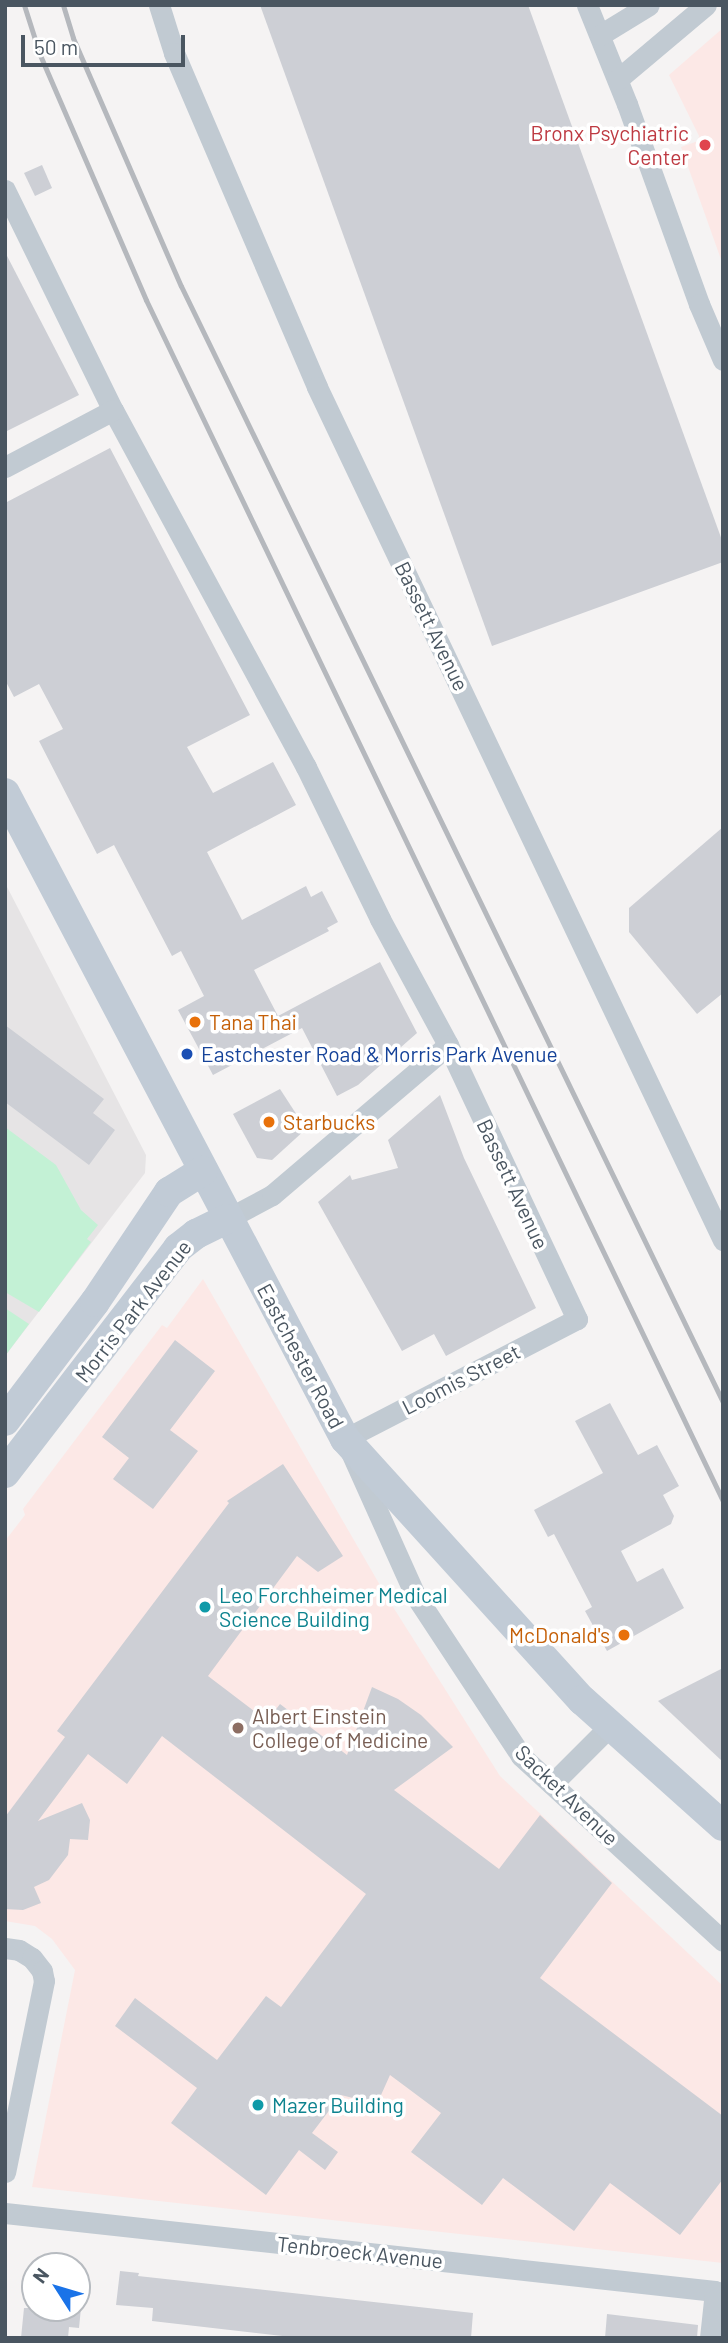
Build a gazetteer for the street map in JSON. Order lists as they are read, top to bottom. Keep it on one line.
{"streets":{"main road":["Morris Park Avenue","Eastchester Road"],"street":["Bassett Avenue","Loomis Street","Sacket Avenue","Tenbroeck Avenue"]},"crossings":[["Bassett Avenue","Morris Park Avenue"],["Bassett Avenue","Loomis Street"],["Morris Park Avenue","Eastchester Road"],["Eastchester Road","Loomis Street"],["Eastchester Road","Sacket Avenue"],["Loomis Street","Sacket Avenue"]],"places":["Bronx Psychiatric Center","Tana Thai","Eastchester Road & Morris Park Avenue","Starbucks","Leo Forchheimer Medical Science Building","McDonald's","Albert Einstein College of Medicine","Mazer Building"],"scale_bar":"50 m","north":"top left"}
